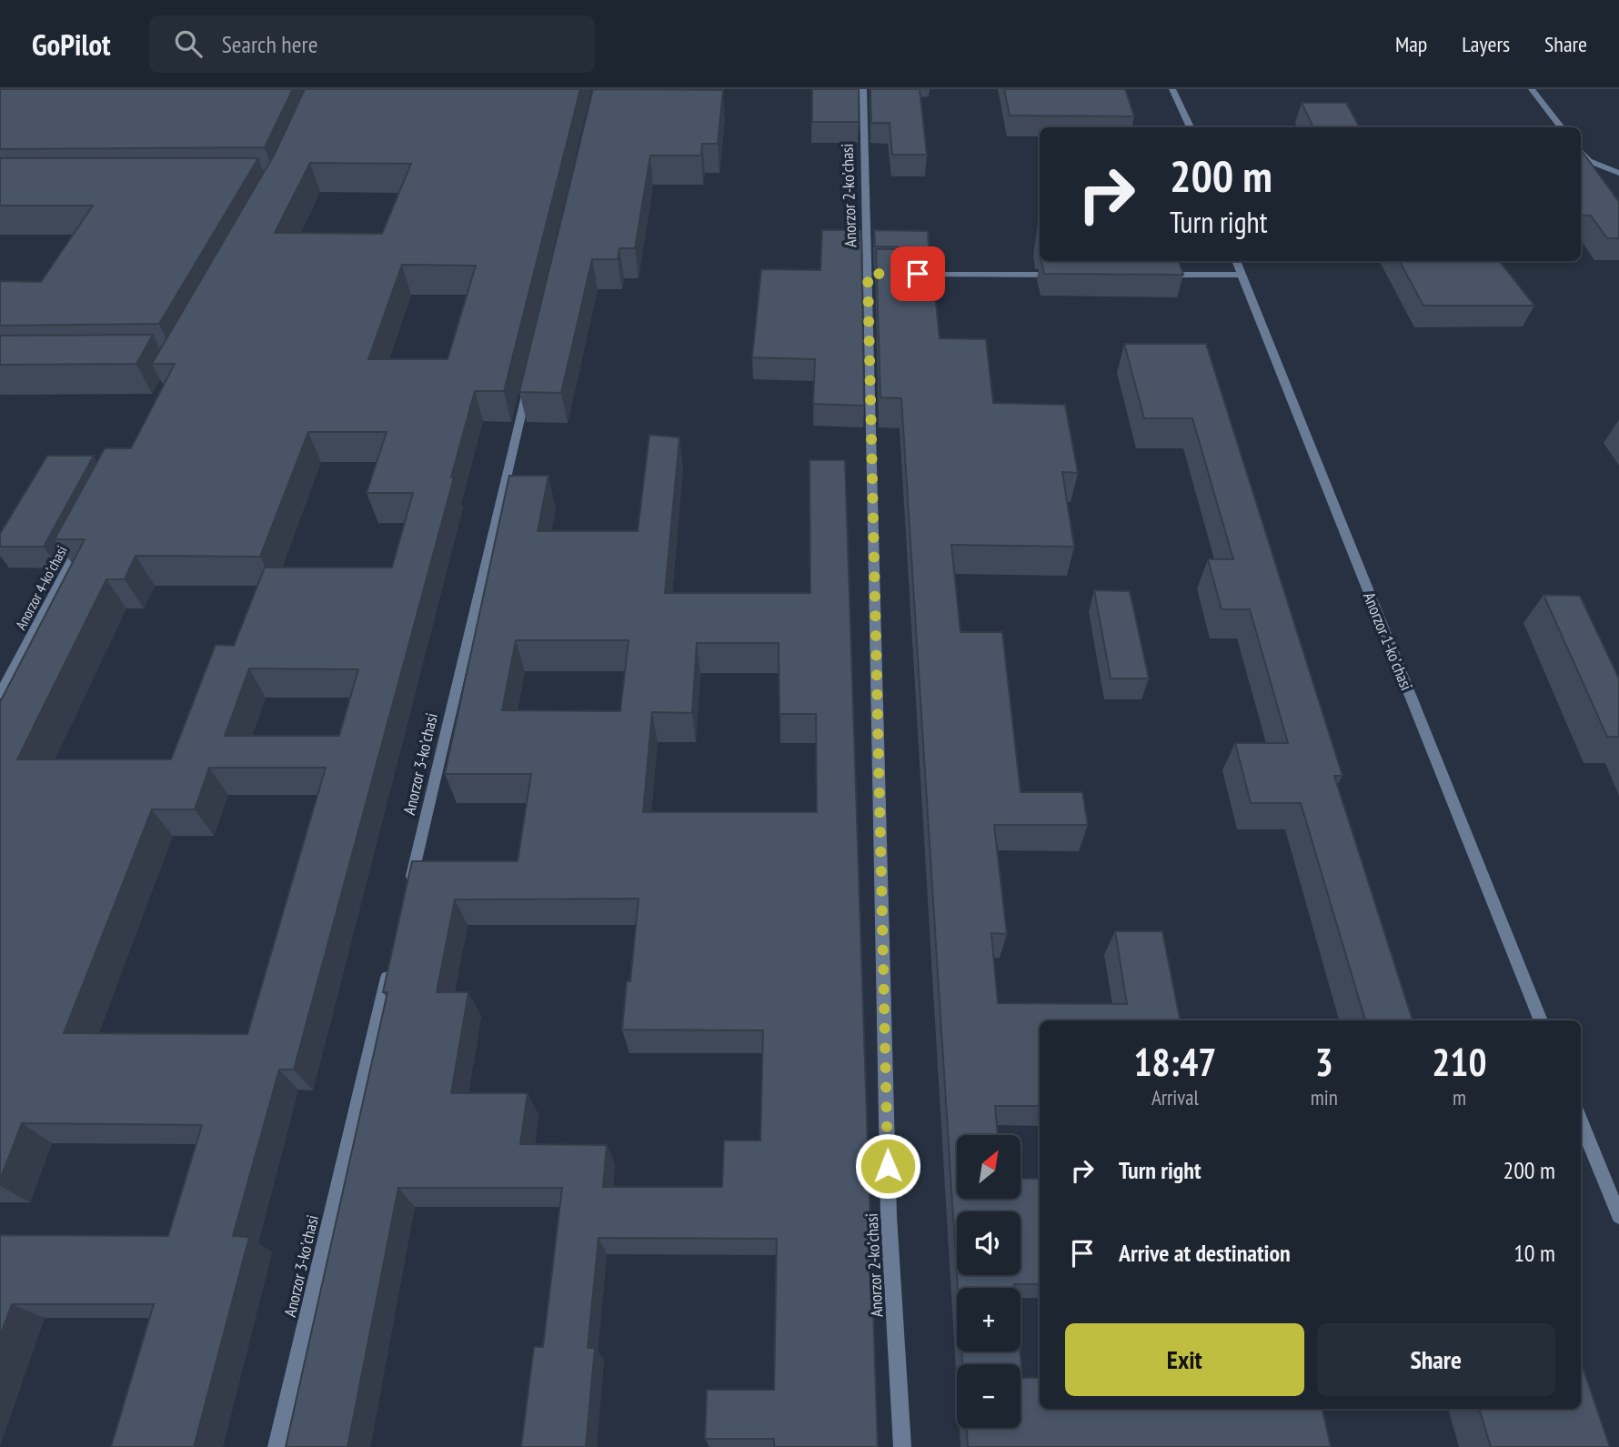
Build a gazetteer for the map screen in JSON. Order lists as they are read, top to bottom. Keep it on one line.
{"streets":{"street":["Аnorzor 2-koʼchasi","Аnorzor 4-koʼchasi","Аnorzor 1-koʼchasi","Аnorzor 3-koʼchasi"]},"north":"top right","page":{"header":"GoPilot","search":"Search here","nav":["Map","Layers","Share"],"turn":["200 m","Turn right"],"eta":["18:47","Arrival","3","min","210","m"],"list":[{"name":"Turn right","value":"200 m"},{"name":"Arrive at destination","value":"10 m"}],"map_buttons":["+","−"],"buttons":["Exit","Share"]}}
